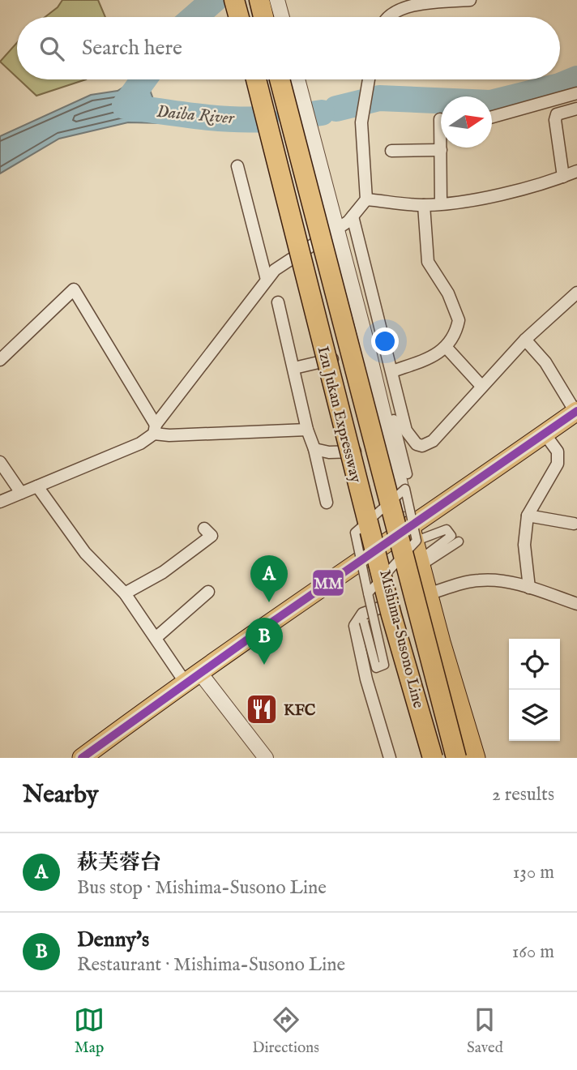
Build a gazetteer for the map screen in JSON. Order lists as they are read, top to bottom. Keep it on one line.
{"streets":{"highway":["Izu Jukan Expressway"],"main road":["Mishima-Susono Line"]},"crossings":[["Izu Jukan Expressway","Mishima-Susono Line"]],"water":["Daiba River"],"places":{"restaurant":["KFC"]},"lines":["transit line MM"],"north":"right","page":{"search":"Search here","pins":["A","B"],"heading":["Nearby","2 results"],"list":[{"mark":"A","name":"萩芙蓉台","note":"Bus stop · Mishima-Susono Line","value":"130 m"},{"mark":"B","name":"Denny's","note":"Restaurant · Mishima-Susono Line","value":"160 m"}],"nav":["Map","Directions","Saved"]}}
